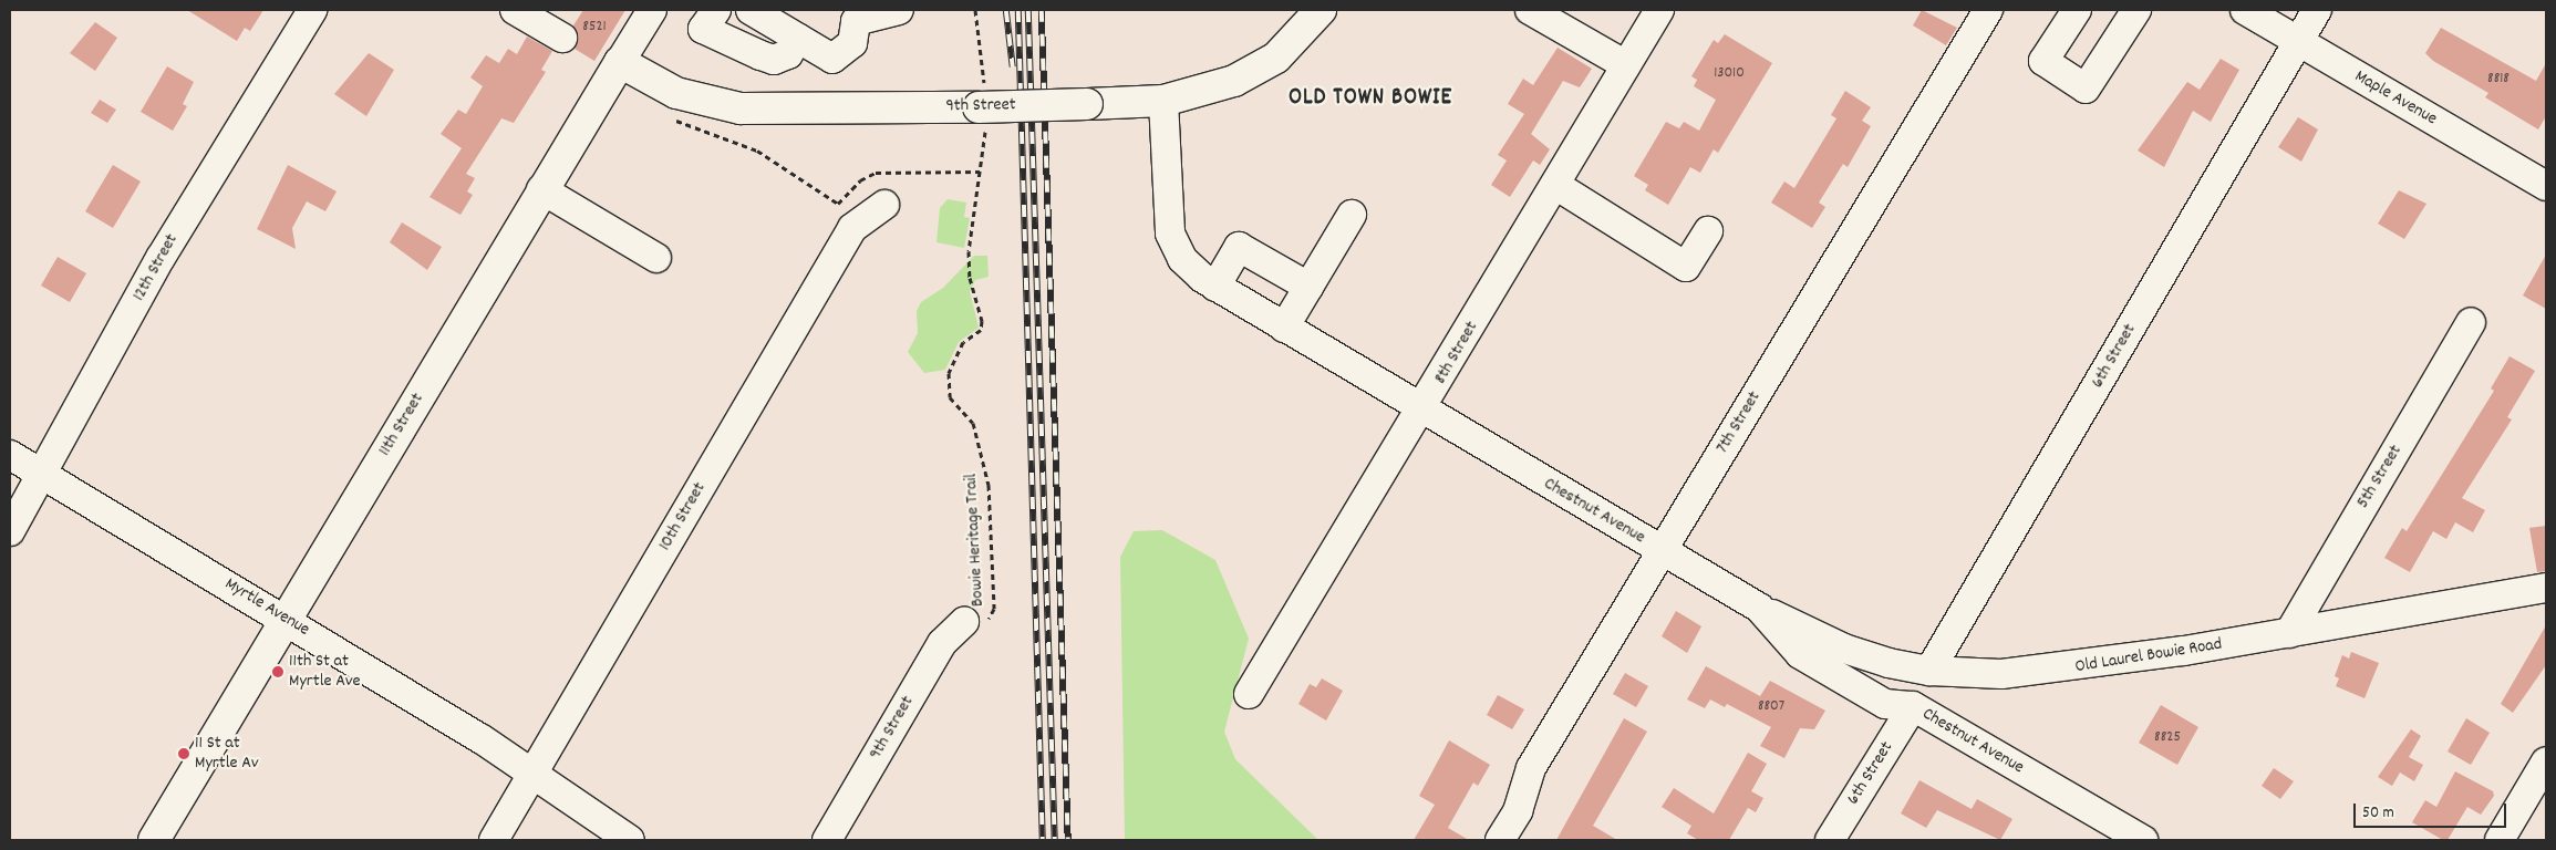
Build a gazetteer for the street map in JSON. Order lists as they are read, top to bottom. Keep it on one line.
{"streets":{"main road":["9th Street","11th Street"],"street":["Maple Avenue","12th Street","8th Street","6th Street","7th Street","5th Street","Chestnut Avenue","10th Street","Myrtle Avenue","Old Laurel Bowie Road"],"path":["Bowie Heritage Trail"]},"crossings":[["Maple Avenue","6th Street"],["9th Street","11th Street"],["9th Street","Chestnut Avenue"],["9th Street","Bowie Heritage Trail"],["12th Street","Myrtle Avenue"],["8th Street","Chestnut Avenue"],["6th Street","Chestnut Avenue"],["6th Street","Old Laurel Bowie Road"],["7th Street","Chestnut Avenue"],["11th Street","Myrtle Avenue"],["5th Street","Old Laurel Bowie Road"],["Chestnut Avenue","Old Laurel Bowie Road"],["10th Street","Myrtle Avenue"]],"districts":["OLD TOWN BOWIE"],"places":["11th St at Myrtle Ave","11 St at Myrtle Av"],"house_numbers":["8521","13010","8818","8807","8825"],"scale_bar":"50 m"}
